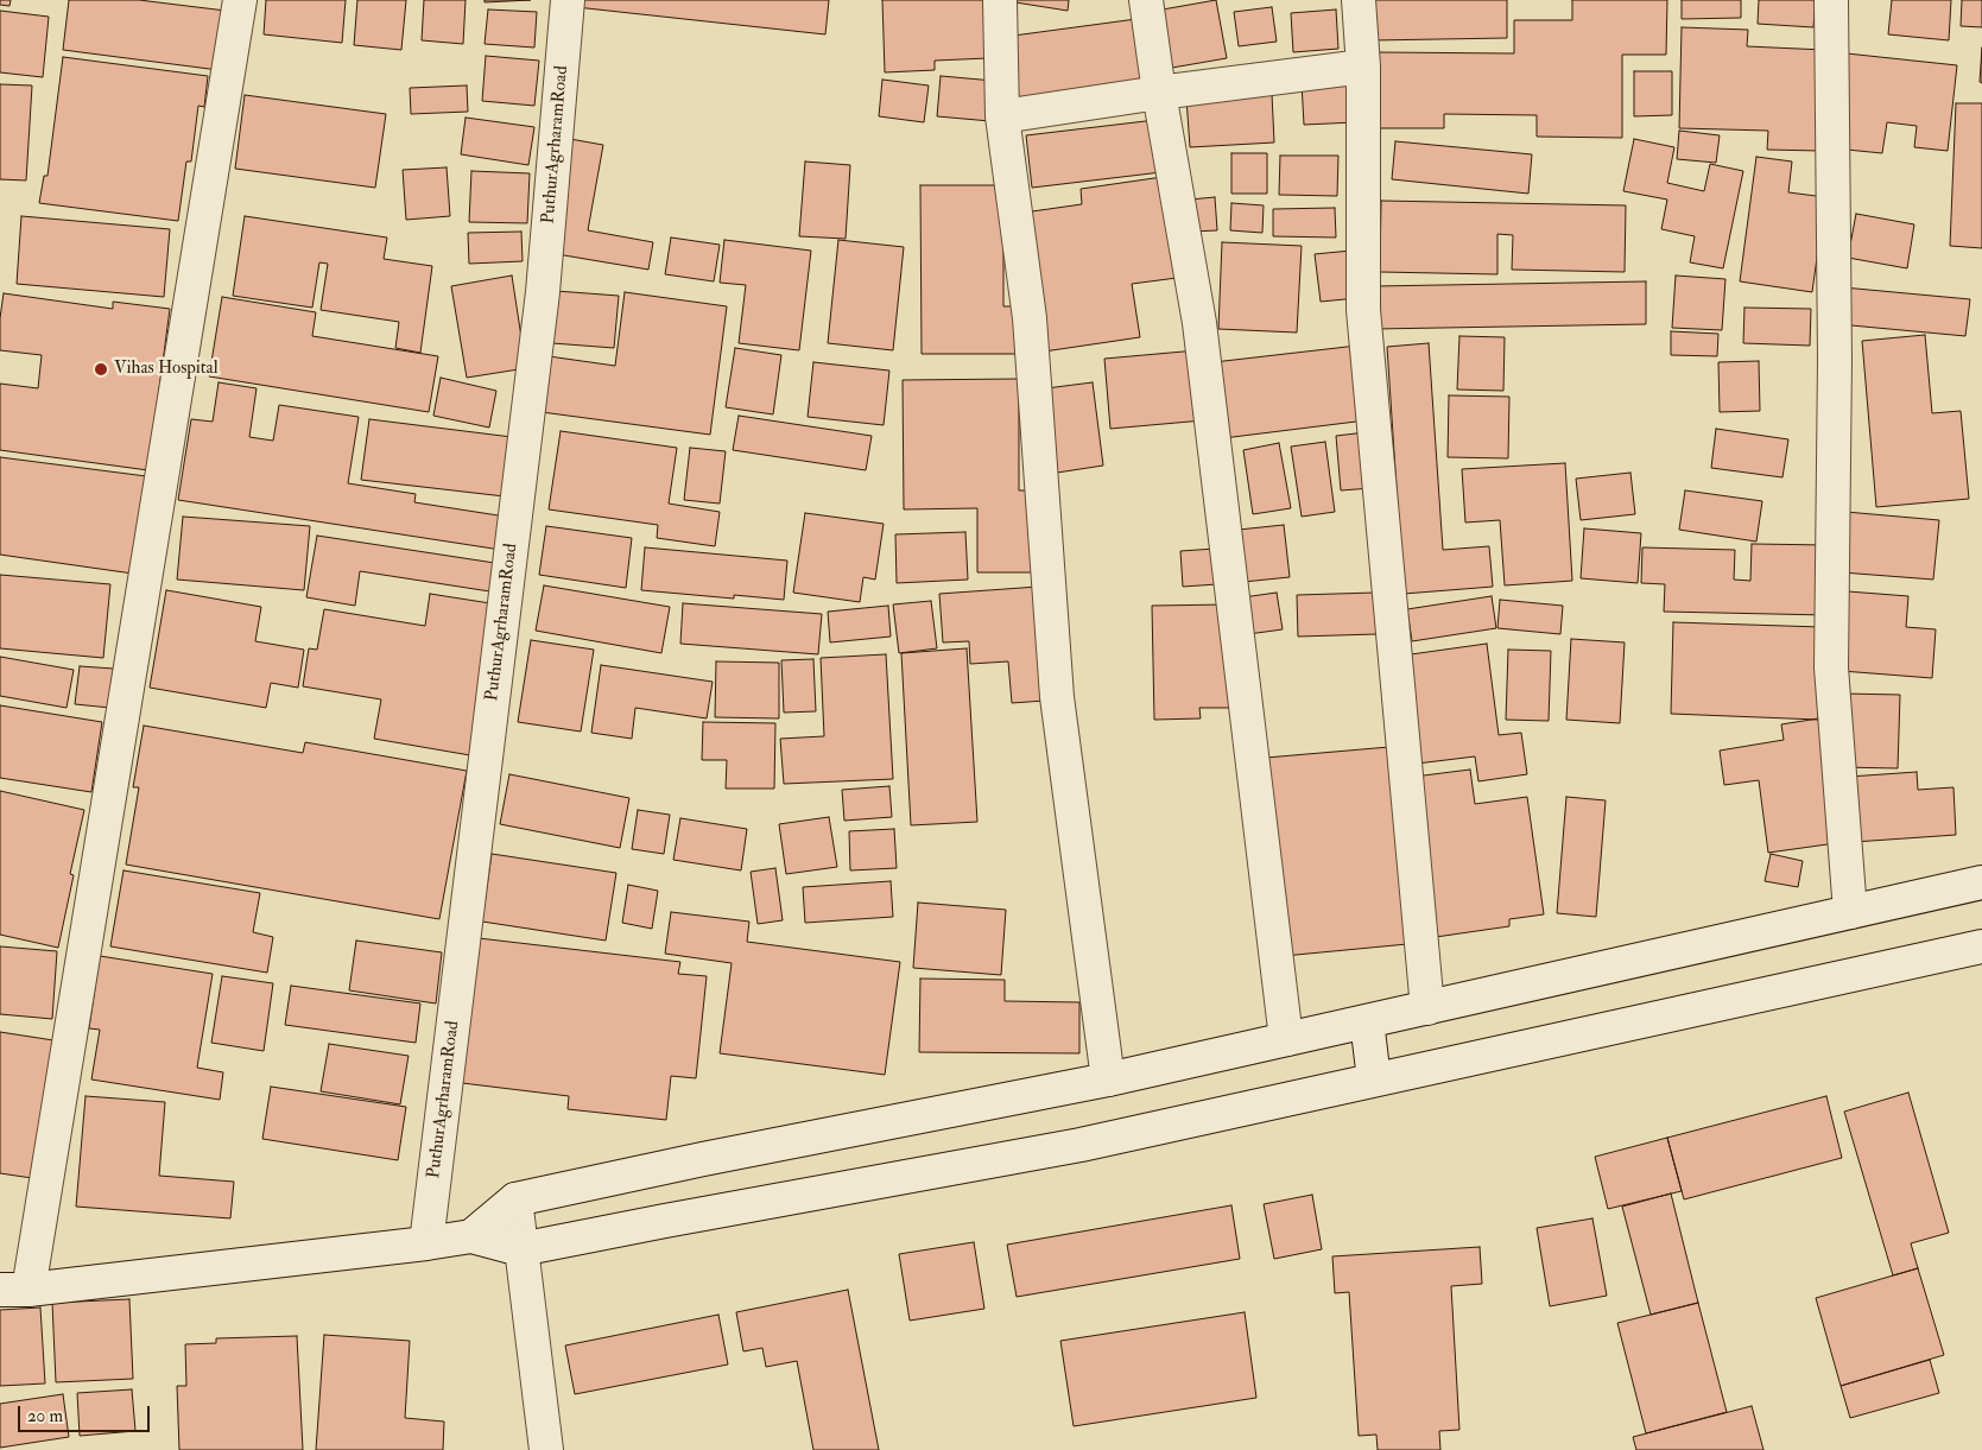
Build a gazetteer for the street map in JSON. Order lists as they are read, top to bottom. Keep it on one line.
{"streets":{"street":["PuthurAgrharamRoad"]},"places":["Vihas Hospital"],"scale_bar":"20 m"}
